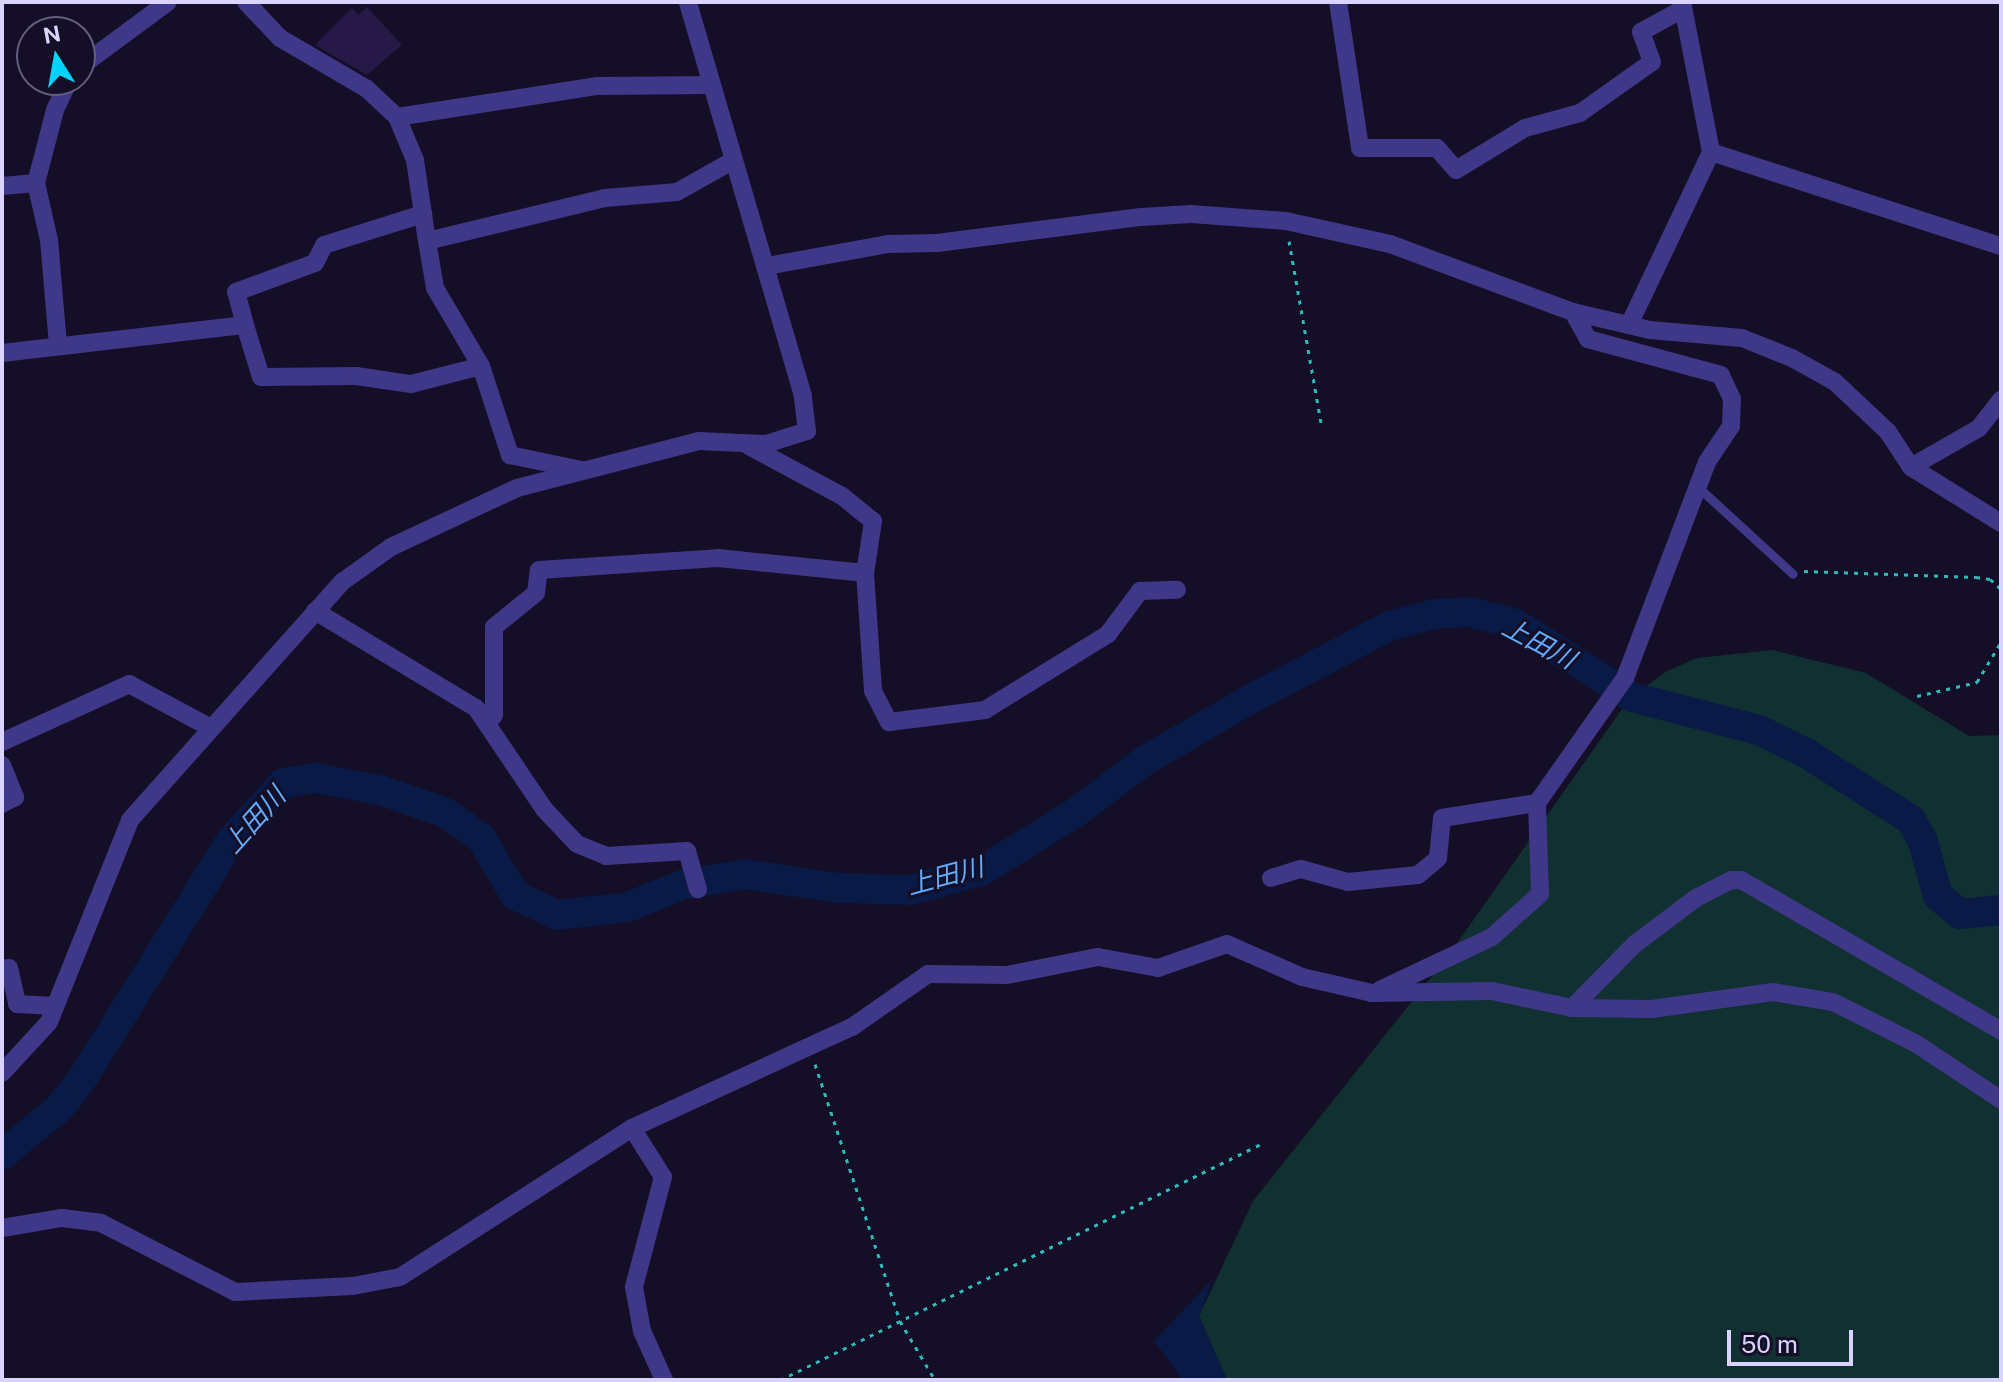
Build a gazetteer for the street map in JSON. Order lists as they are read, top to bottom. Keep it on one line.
{"water":["上田川"],"scale_bar":"50 m","north":"top"}
